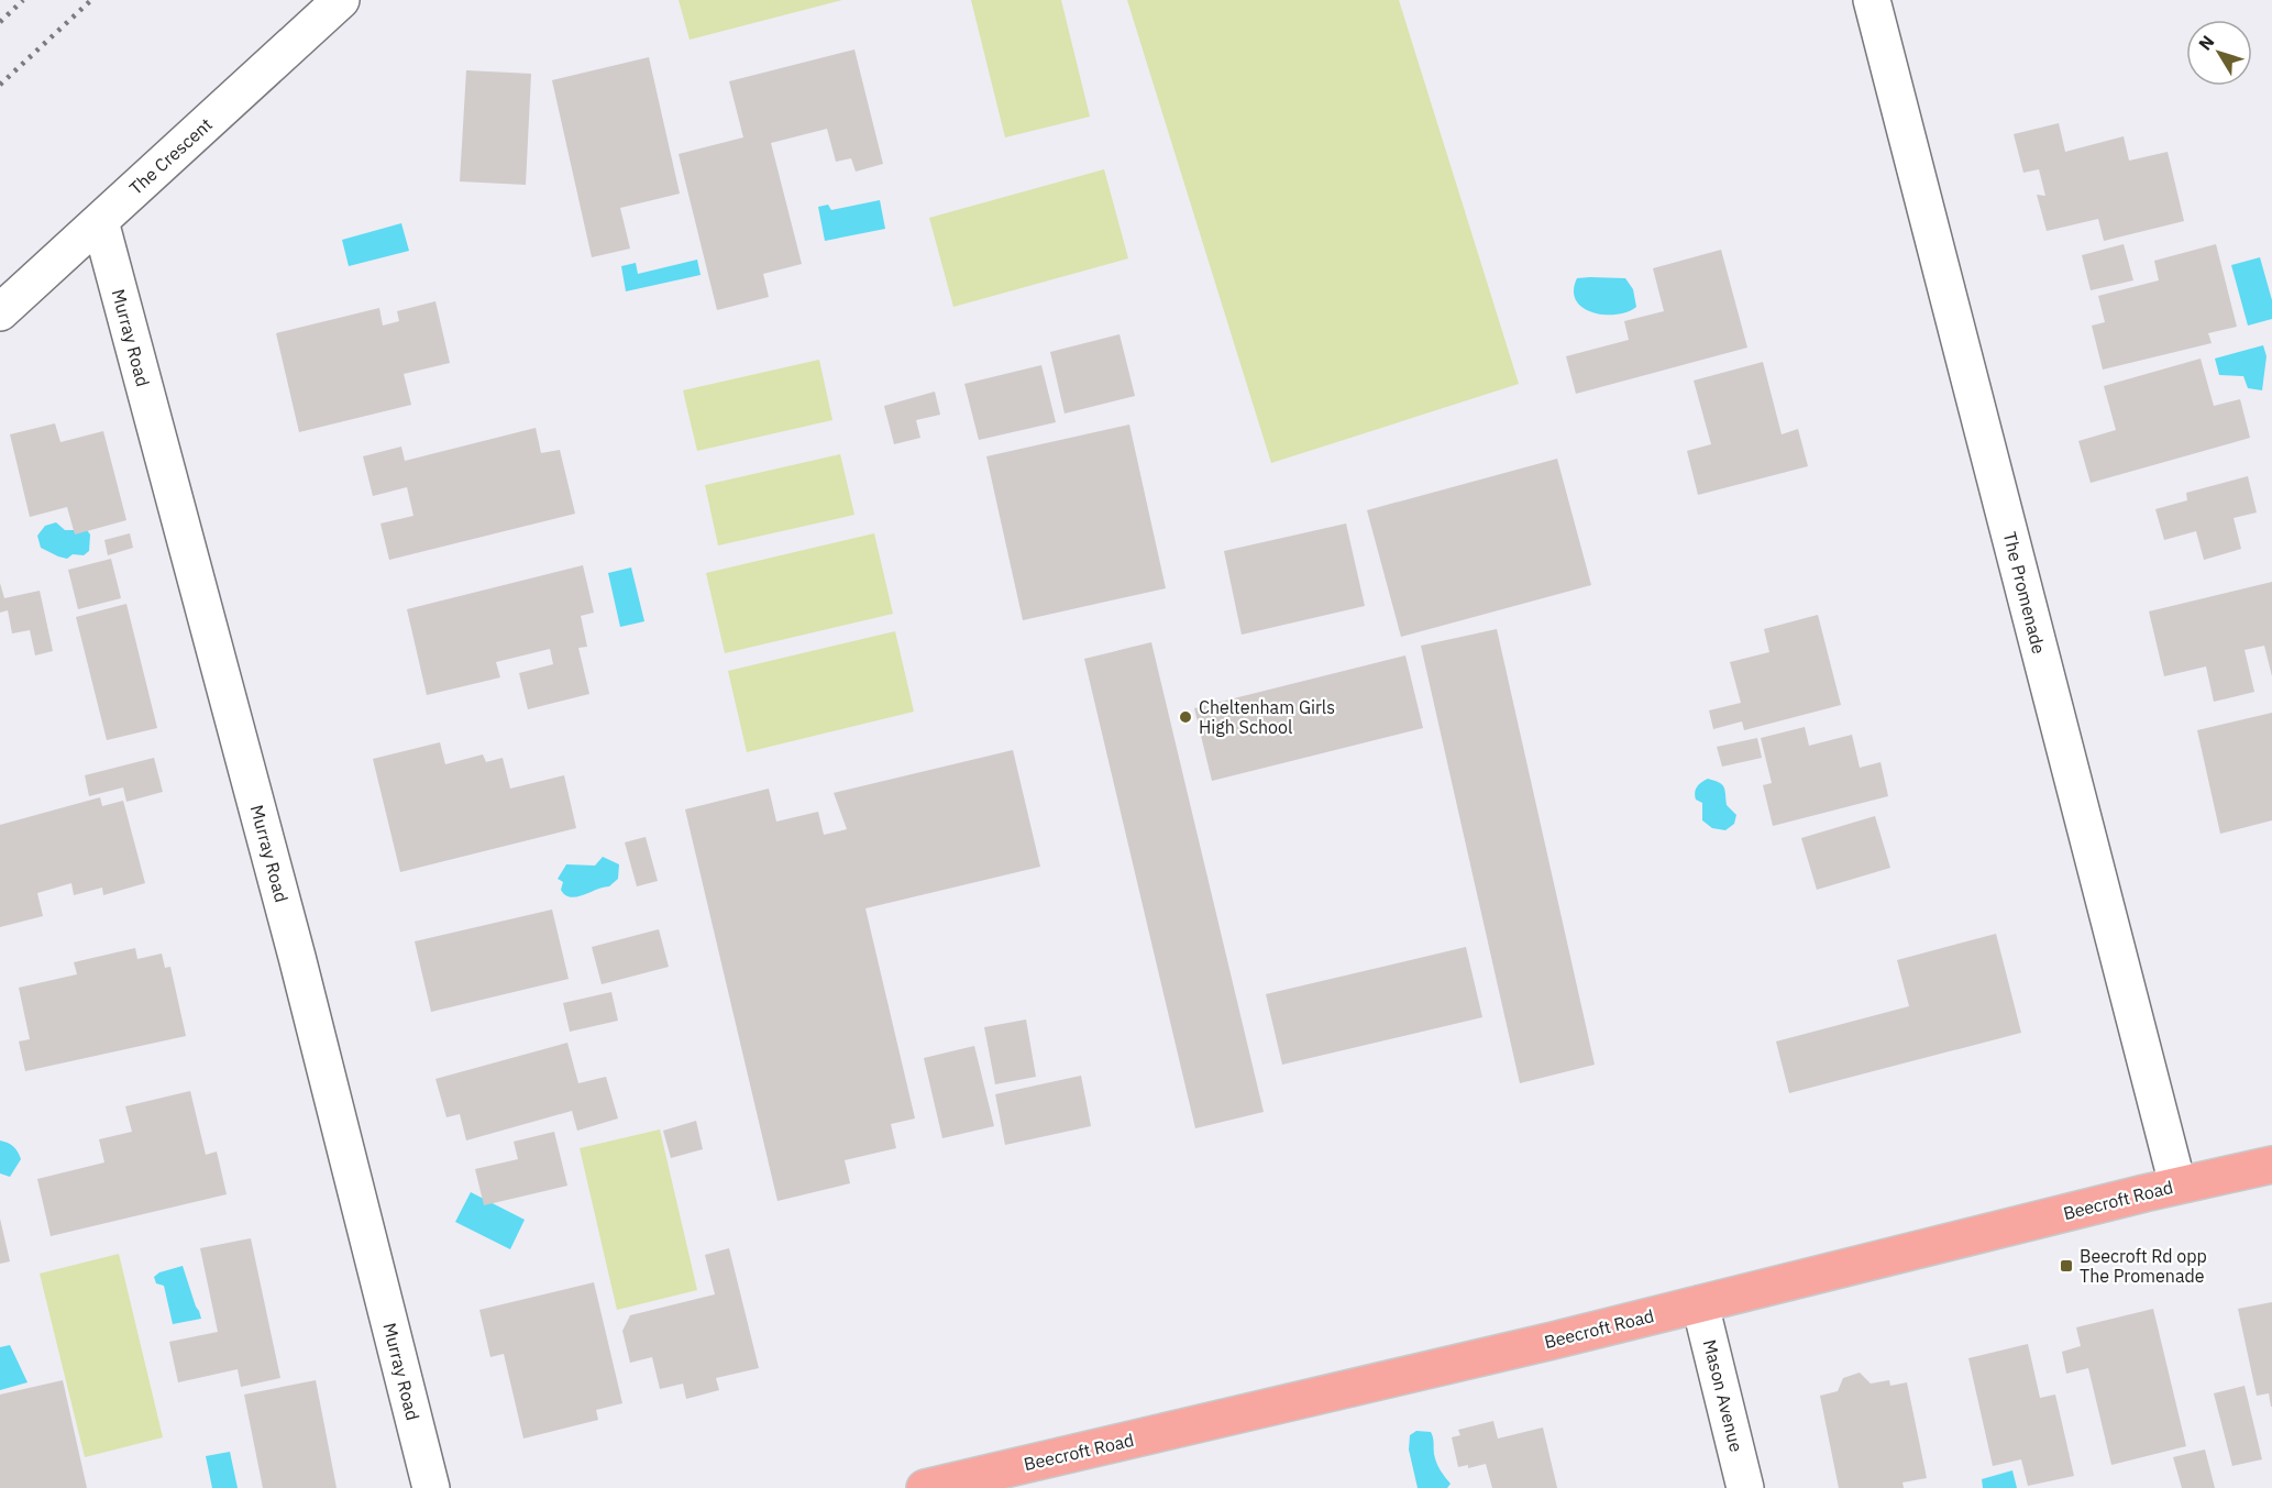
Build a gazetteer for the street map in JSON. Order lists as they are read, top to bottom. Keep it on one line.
{"streets":{"main road":["Beecroft Road"],"street":["The Crescent","Murray Road","The Promenade","Mason Avenue"]},"crossings":[["The Crescent","Murray Road"],["The Promenade","Beecroft Road"],["Beecroft Road","Mason Avenue"]],"places":{"other":["Cheltenham Girls High School"],"transit":["Beecroft Rd opp The Promenade"]},"north":"top left"}
